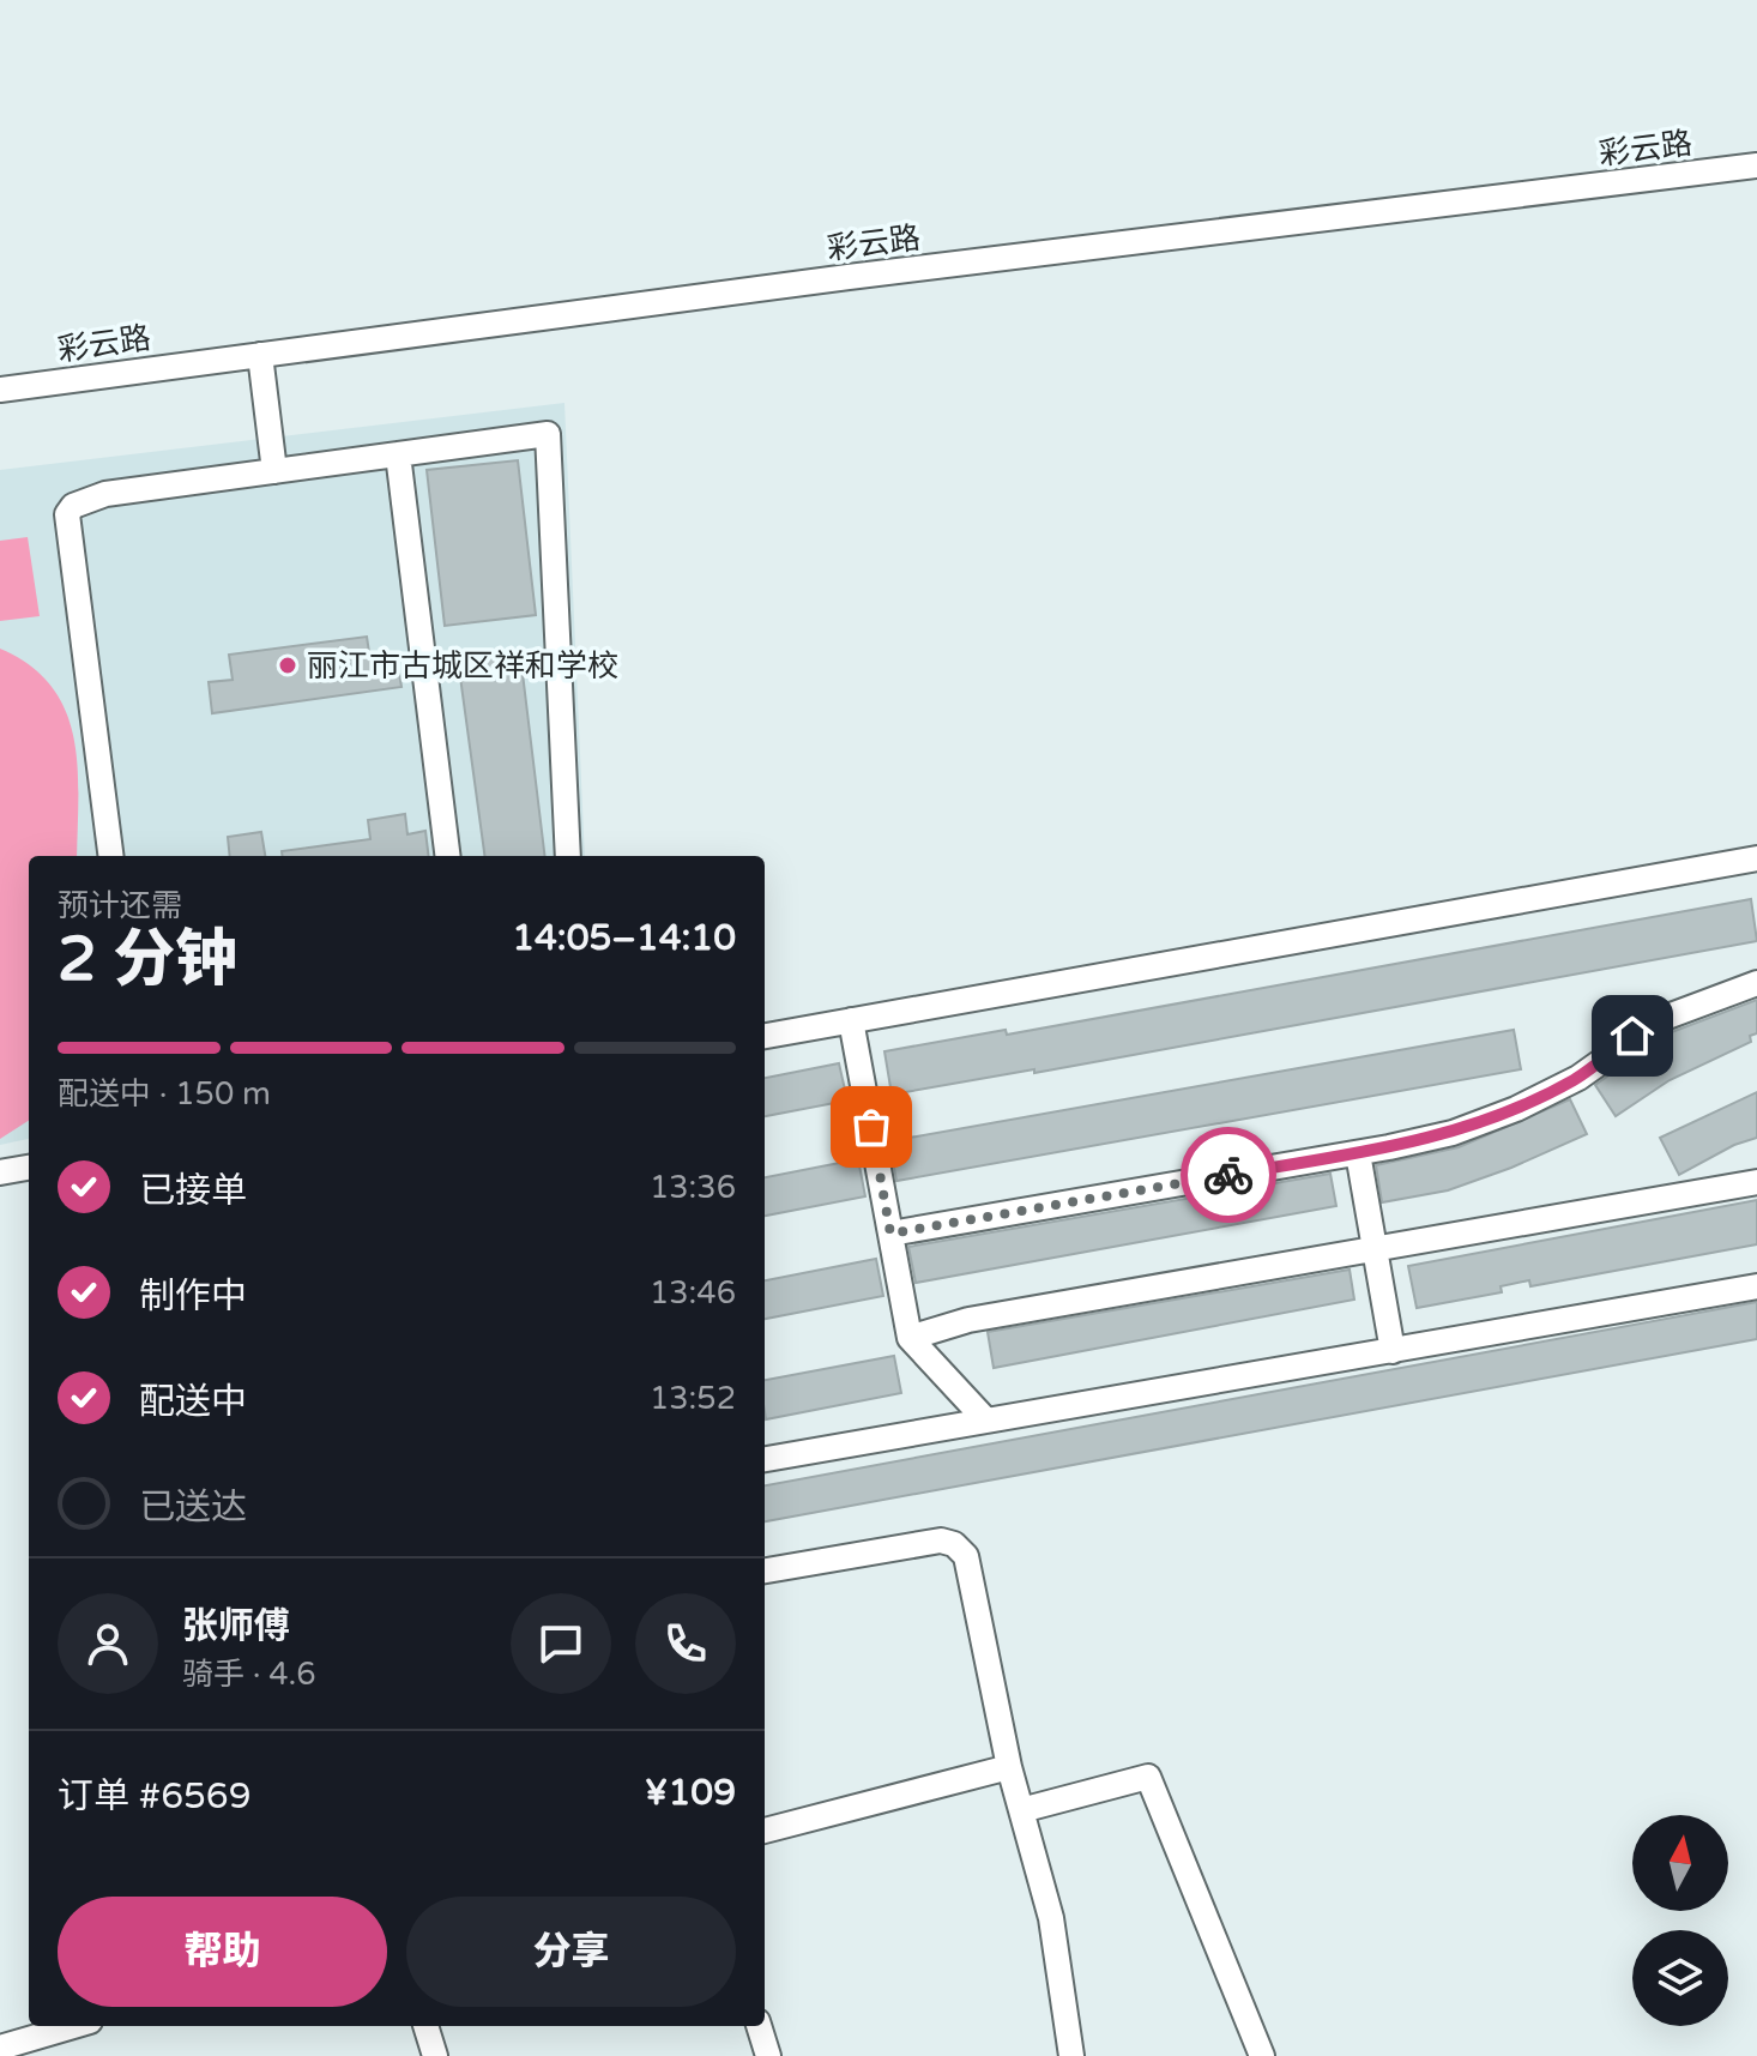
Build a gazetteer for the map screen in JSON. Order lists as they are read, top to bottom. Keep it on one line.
{"streets":{"street":["彩云路"]},"places":["丽江市古城区祥和学校"],"north":"top","page":{"heading":["2 分钟","预计还需","14:05–14:10"],"panel":["张师傅","骑手 · 4.6","订单 #6569","¥109"],"bar":"配送中 · 150 m","list":[["已接单","13:36"],["制作中","13:46"],["配送中","13:52"],"已送达"],"buttons":["帮助","分享"]}}
